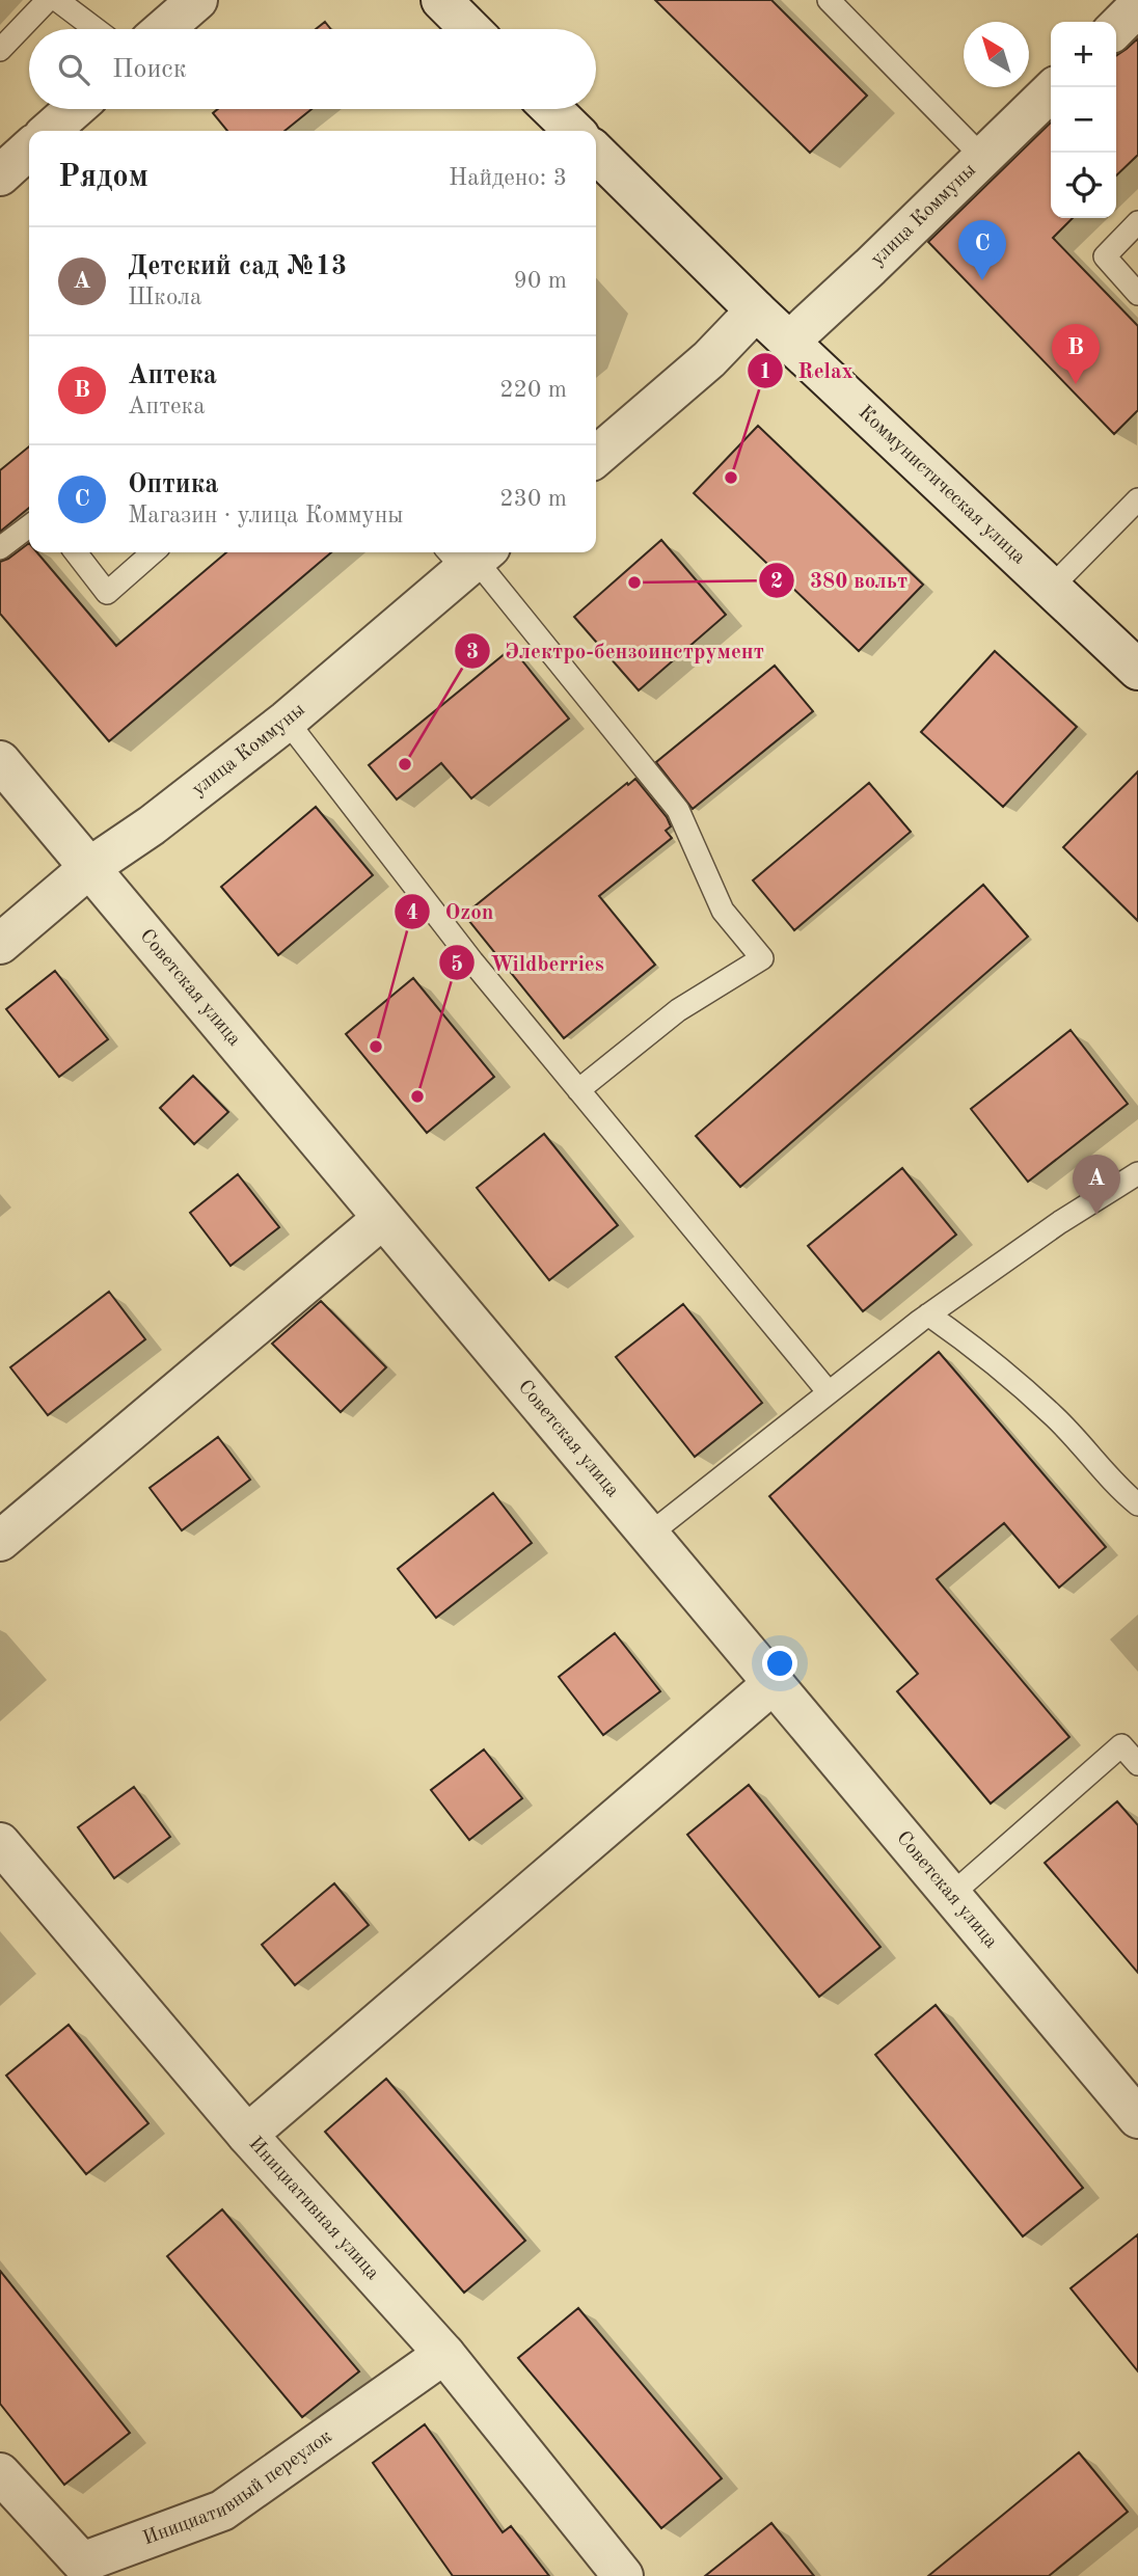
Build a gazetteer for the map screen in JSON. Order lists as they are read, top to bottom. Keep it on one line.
{"streets":{"street":["улица Коммуны","Коммунистическая улица","Советская улица","Инициативная улица","Инициативный переулок"]},"crossings":[["улица Коммуны","Коммунистическая улица"],["улица Коммуны","Советская улица"],["Инициативная улица","Инициативный переулок"]],"places":["Relax","380 вольт","Электро-бензоинструмент","Ozon","Wildberries"],"north":"top left","page":{"map_buttons":["+","−"],"search":"Поиск","heading":["Рядом","Найдено: 3"],"pins":["C","B","A"],"list":[{"mark":"A","name":"Детский сад №13","note":"Школа","value":"90 m"},{"mark":"B","name":"Аптека","note":"Аптека","value":"220 m"},{"mark":"C","name":"Оптика","note":"Магазин · улица Коммуны","value":"230 m"}]}}
